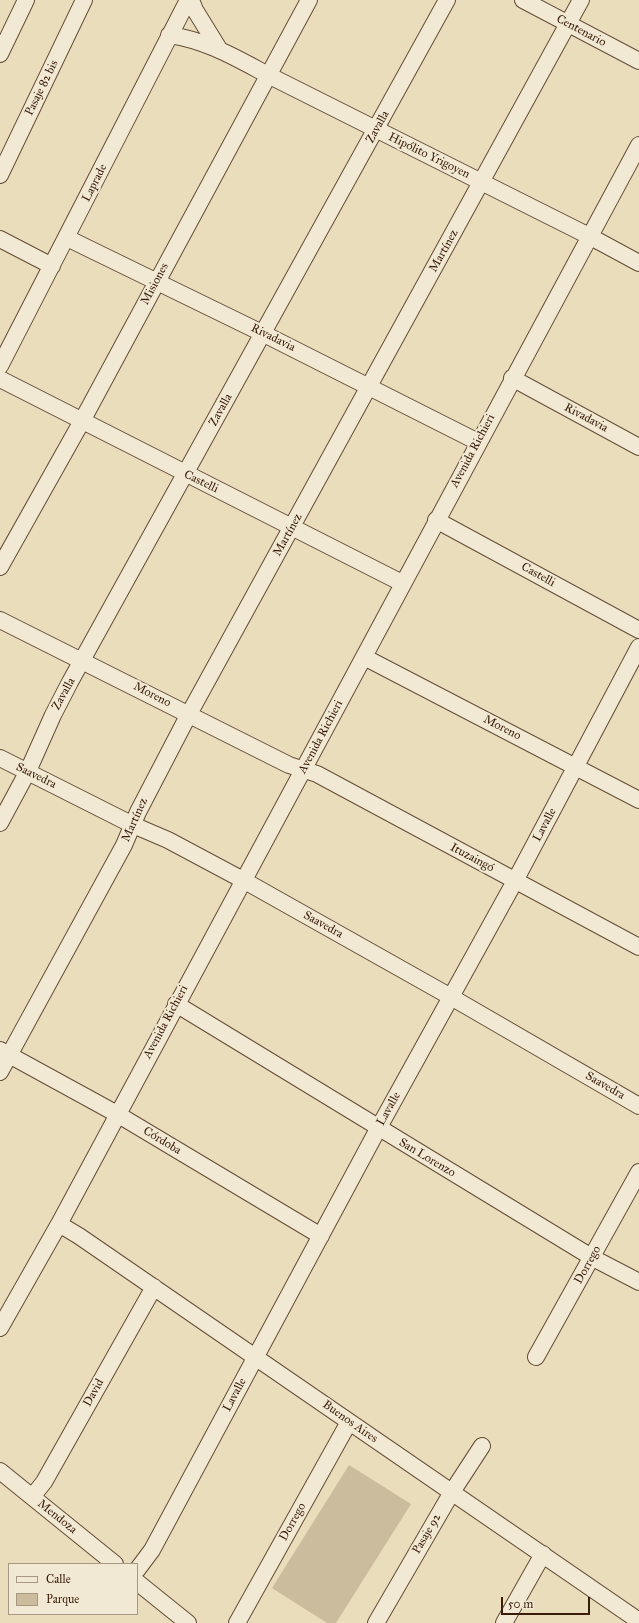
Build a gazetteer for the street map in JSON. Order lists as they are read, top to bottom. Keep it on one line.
{"streets":{"street":["Centenario","Pasaje 82 bis","Zavalla","Hipólito Yrigoyen","Laprade","Martínez","Misiones","Rivadavia","Avenida Richieri","Castelli","Moreno","Saavedra","Lavalle","Ituzaingó","Córdoba","San Lorenzo","Dorrego","David","Buenos Aires","Mendoza","Pasaje 92"]},"crossings":[["Centenario","Martínez"],["Zavalla","Hipólito Yrigoyen"],["Zavalla","Rivadavia"],["Zavalla","Castelli"],["Zavalla","Moreno"],["Zavalla","Saavedra"],["Hipólito Yrigoyen","Laprade"],["Hipólito Yrigoyen","Martínez"],["Hipólito Yrigoyen","Misiones"],["Hipólito Yrigoyen","Avenida Richieri"],["Laprade","Rivadavia"],["Martínez","Rivadavia"],["Martínez","Castelli"],["Martínez","Moreno"],["Martínez","Saavedra"],["Martínez","Córdoba"],["Misiones","Rivadavia"],["Misiones","Castelli"],["Rivadavia","Avenida Richieri"],["Avenida Richieri","Castelli"],["Avenida Richieri","Moreno"],["Avenida Richieri","Saavedra"],["Avenida Richieri","Ituzaingó"],["Avenida Richieri","Córdoba"],["Avenida Richieri","San Lorenzo"],["Avenida Richieri","Buenos Aires"],["Moreno","Lavalle"],["Moreno","Ituzaingó"],["Saavedra","Lavalle"],["Lavalle","Ituzaingó"],["Lavalle","Córdoba"],["Lavalle","San Lorenzo"],["Lavalle","Buenos Aires"],["San Lorenzo","Dorrego"],["Dorrego","Buenos Aires"],["David","Buenos Aires"],["David","Mendoza"],["Buenos Aires","Pasaje 92"]],"legend":["Calle","Parque"],"scale_bar":"50 m"}
